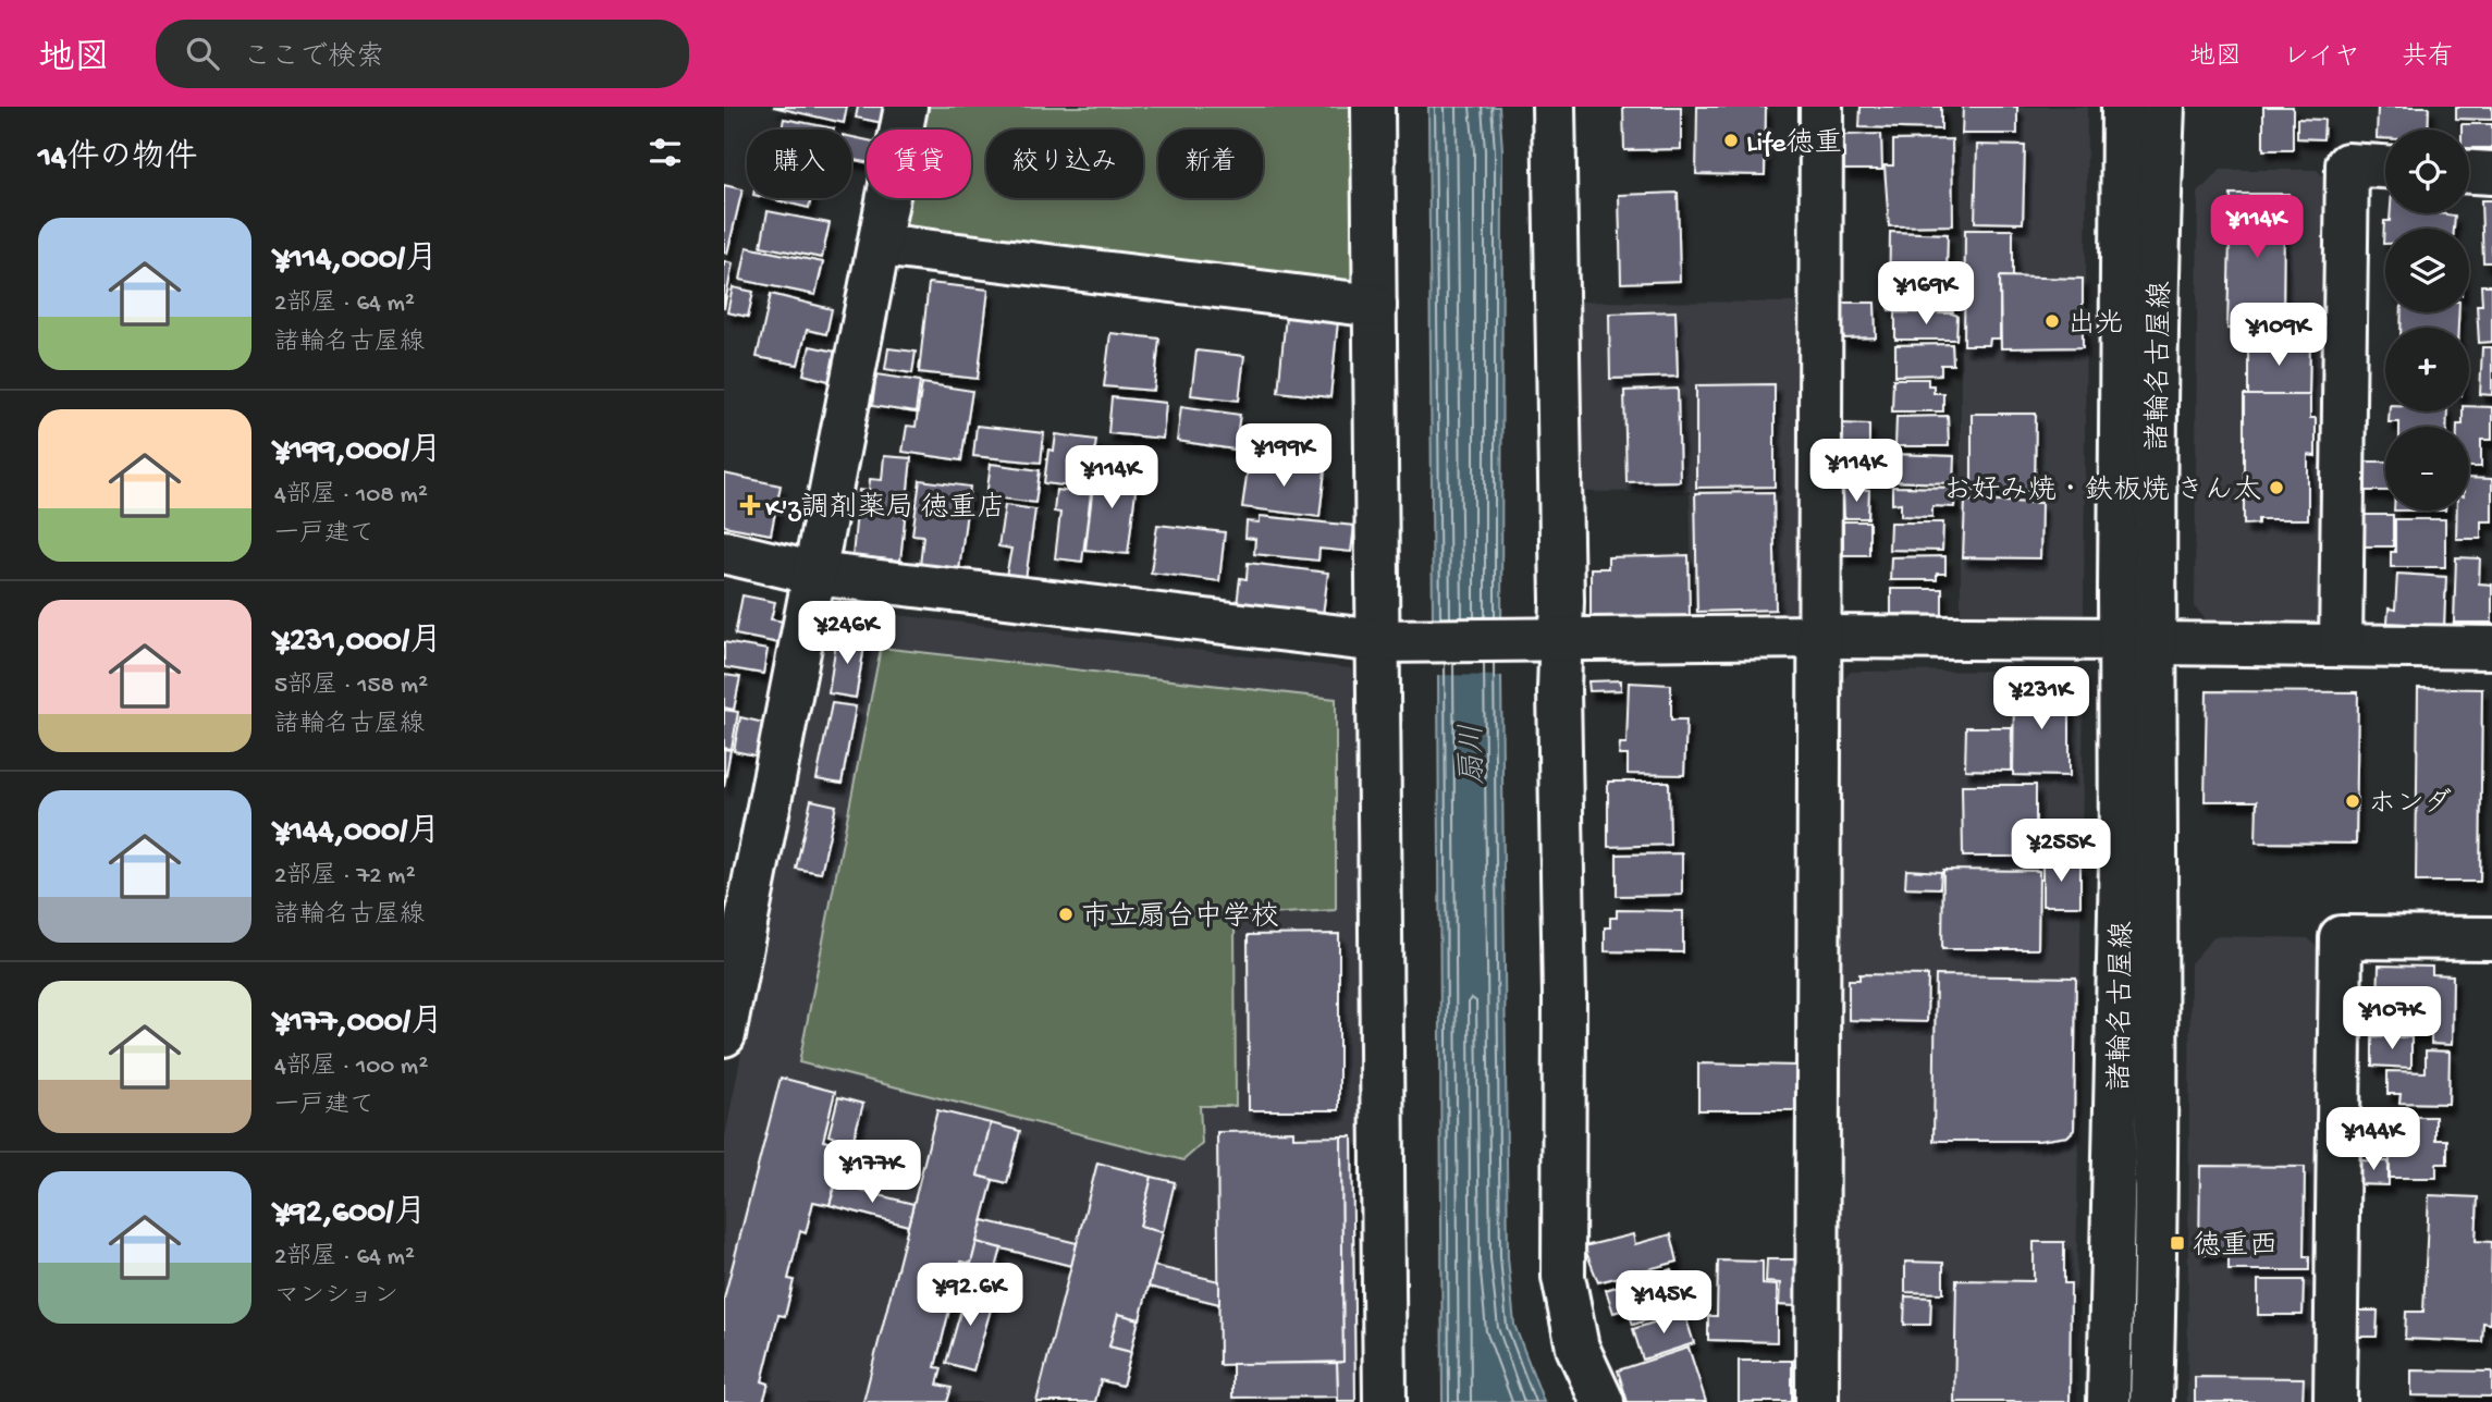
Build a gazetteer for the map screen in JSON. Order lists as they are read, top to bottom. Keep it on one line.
{"streets":{"street":["諸輪名古屋線"]},"water":["扇川"],"places":{"other":["Life徳重","出光","お好み焼・鉄板焼 きん太","ホンダ","市立扇台中学校"],"health":["K'z調剤薬局 徳重店"],"transit":["徳重西"]},"page":{"header":"地図","search":"ここで検索","nav":["地図","レイヤ","共有"],"heading":"14件の物件","map_buttons":["+","−"],"chip":["購入","賃貸","絞り込み","新着"],"price":["¥114K","¥169K","¥109K","¥199K","¥114K","¥114K","¥246K","¥231K","¥255K","¥107K","¥144K","¥177K","¥92.6K","¥145K"],"list":[{"name":"¥114,000/月","note":"2部屋 · 64 m² · 諸輪名古屋線"},{"name":"¥199,000/月","note":"4部屋 · 108 m² · 一戸建て"},{"name":"¥231,000/月","note":"5部屋 · 158 m² · 諸輪名古屋線"},{"name":"¥144,000/月","note":"2部屋 · 72 m² · 諸輪名古屋線"},{"name":"¥177,000/月","note":"4部屋 · 100 m² · 一戸建て"},{"name":"¥92,600/月","note":"2部屋 · 64 m² · マンション"}]}}
